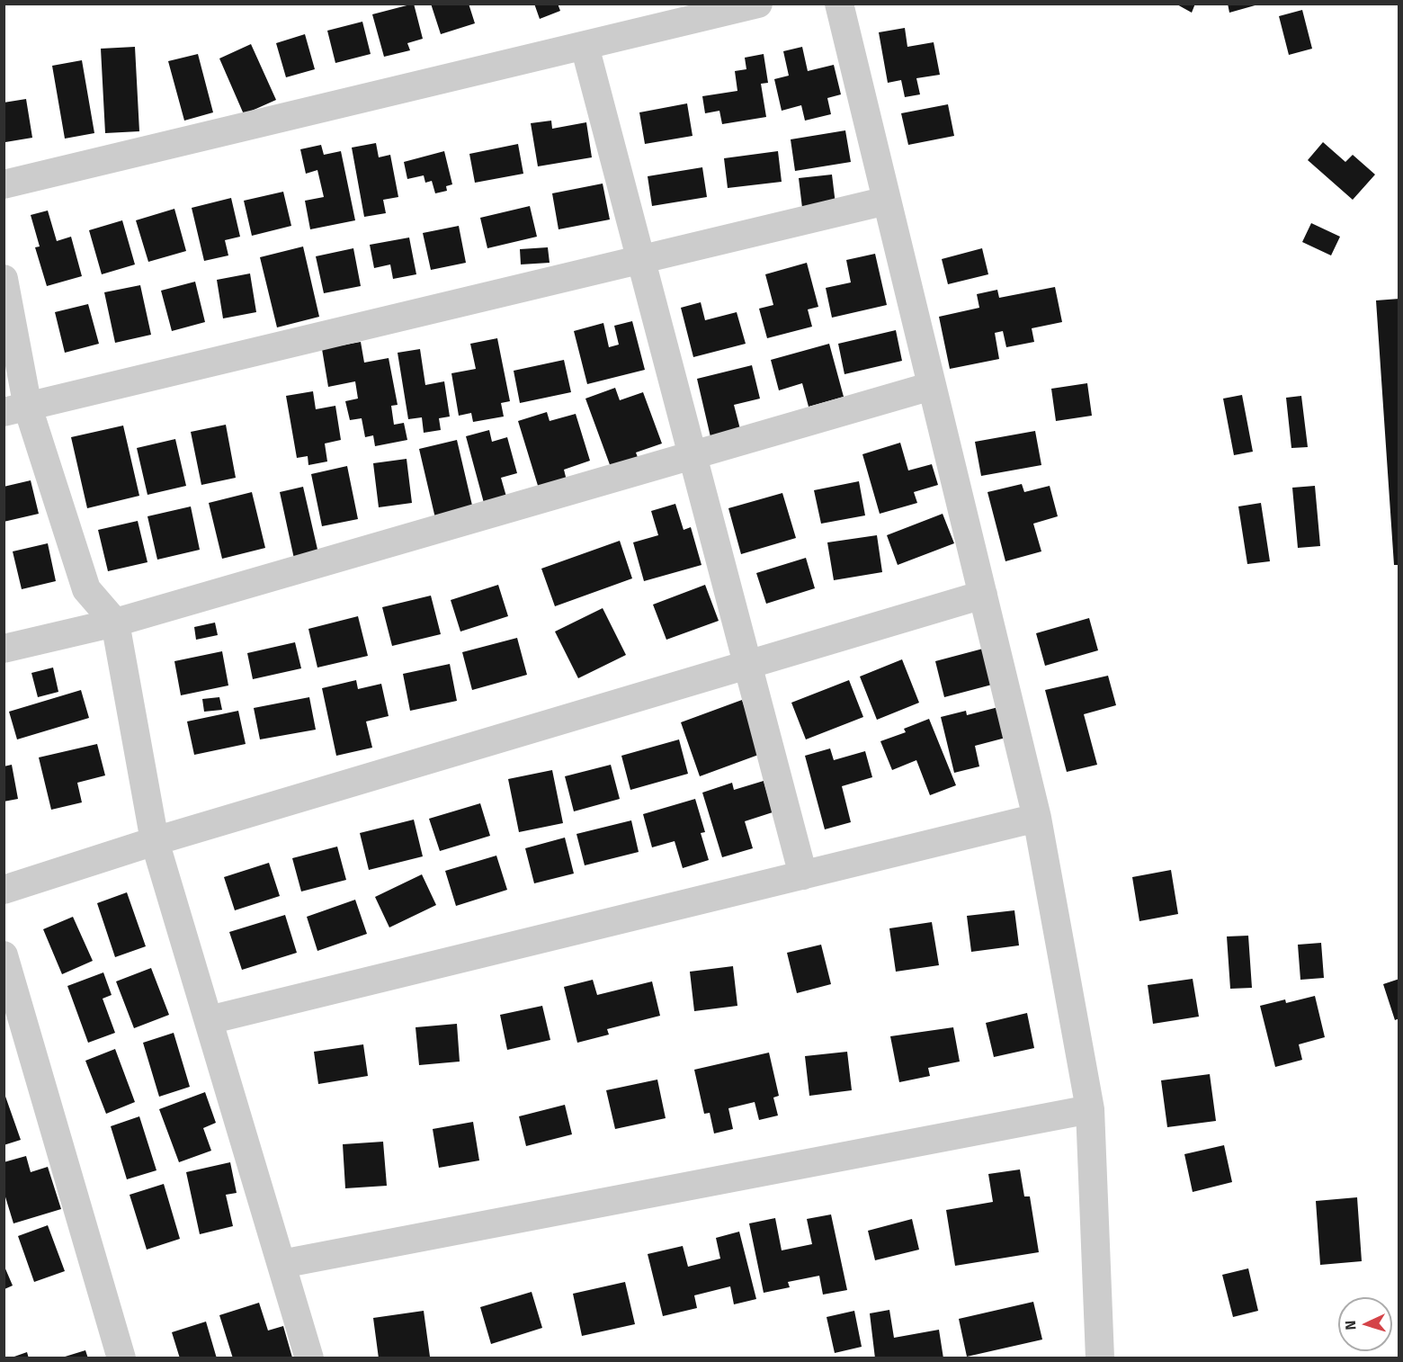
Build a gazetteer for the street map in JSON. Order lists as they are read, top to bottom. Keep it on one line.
{"north":"left"}
